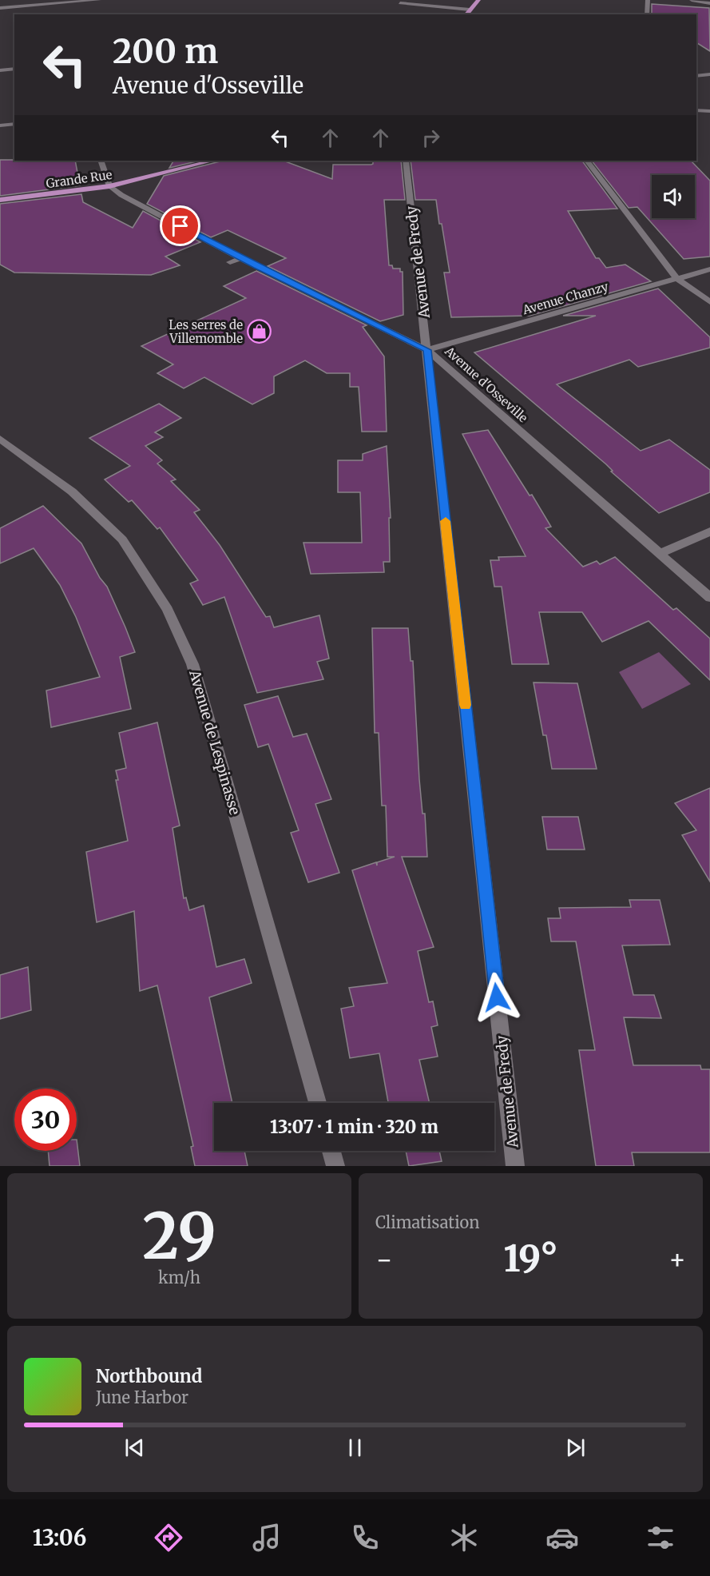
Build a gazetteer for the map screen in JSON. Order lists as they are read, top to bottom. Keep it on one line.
{"streets":{"main road":["Grande Rue"],"street":["Avenue de Fredy","Avenue Chanzy","Avenue d'Osseville","Avenue de Lespinasse"]},"crossings":[["Grande Rue","Avenue d'Osseville"],["Avenue de Fredy","Avenue Chanzy"],["Avenue de Fredy","Avenue d'Osseville"],["Avenue Chanzy","Avenue d'Osseville"]],"places":{"shop":["Les serres de Villemomble"]},"page":{"turn":["200 m","Avenue d'Osseville"],"limit":"30","trip":"13:07 · 1 min · 320 m","tile":[["29","km/h"],"Climatisation"],"heat":["−","19°","+"],"song":["Northbound","June Harbor"],"tabs":"13:06"}}
